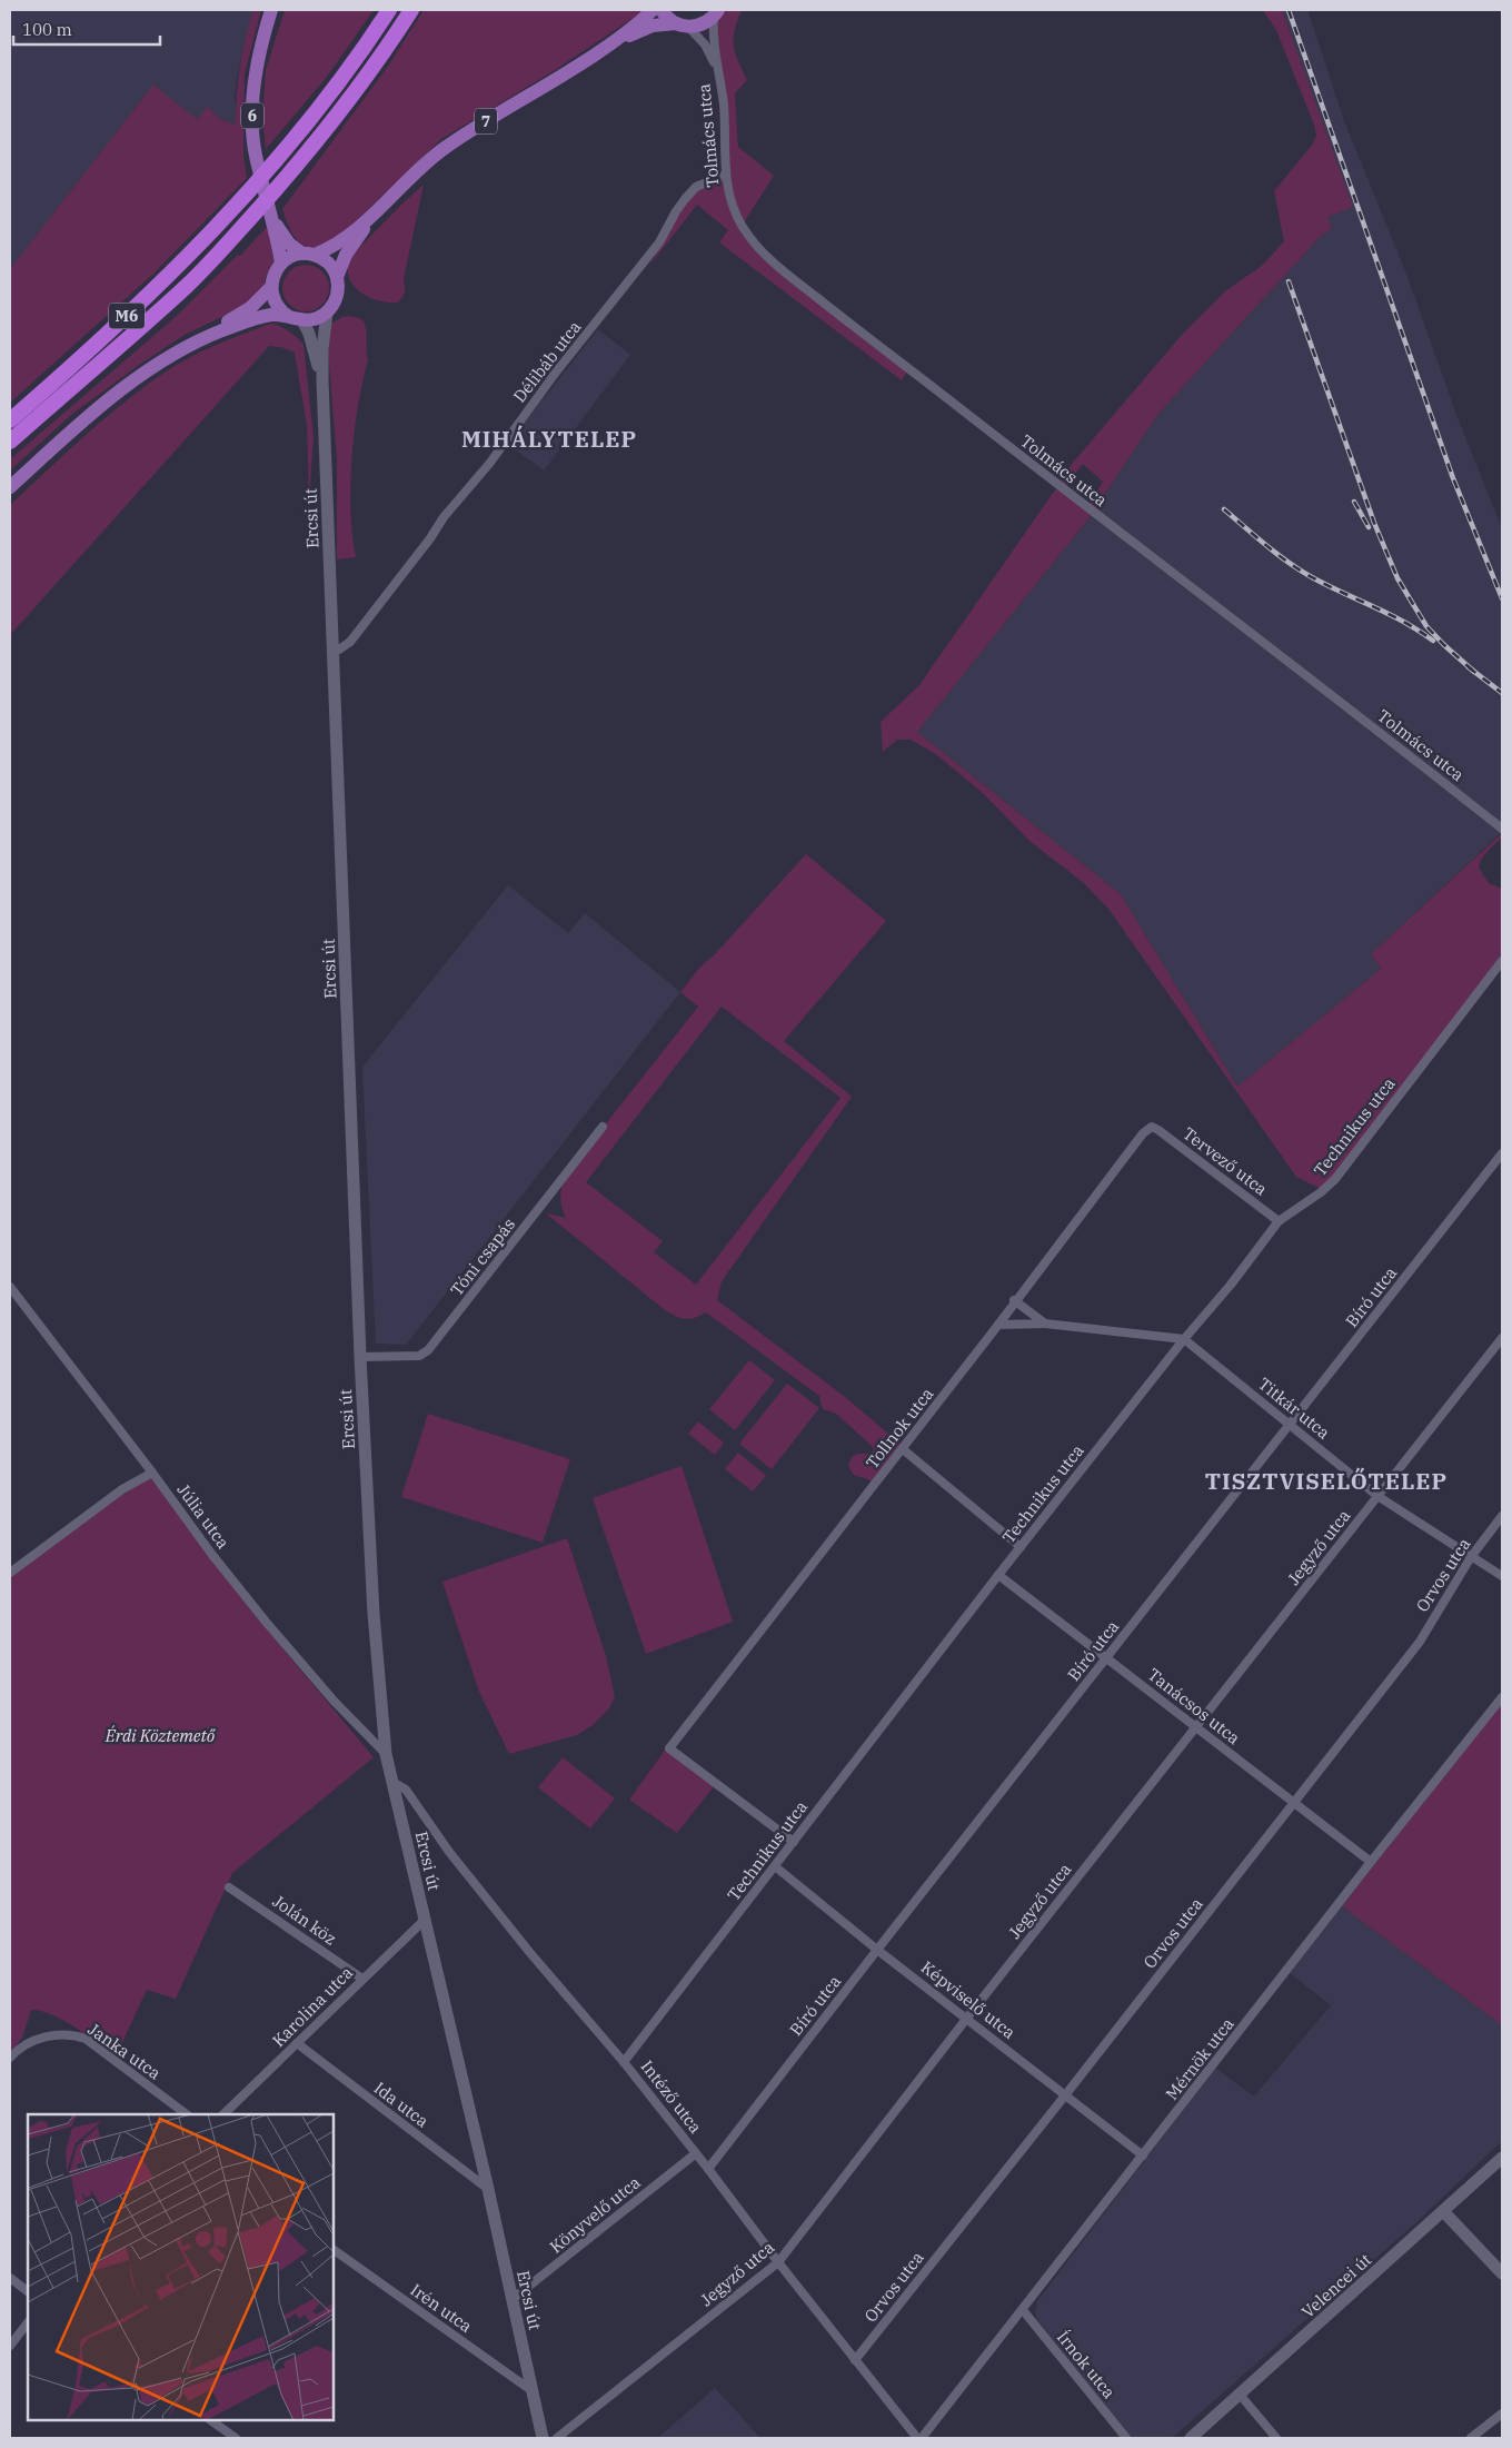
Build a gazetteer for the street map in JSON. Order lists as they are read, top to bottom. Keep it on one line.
{"streets":{"highway":["M6"],"main road":["6","7","Ercsi út","Velencei út"],"street":["Tolmács utca","Délibáb utca","Technikus utca","Tervező utca","Tóni csapás","Bíró utca","Titkár utca","Tollnok utca","Júlia utca","Jegyző utca","Orvos utca","Tanácsos utca","Jolán köz","Képviselő utca","Karolina utca","Janka utca","Mérnök utca","Intéző utca","Ida utca","Könyvelő utca","Irén utca","Írnok utca"]},"crossings":[["6","7"],["6","Ercsi út"],["7","Tolmács utca"],["7","Ercsi út"],["Tolmács utca","Délibáb utca"],["Délibáb utca","Ercsi út"],["Ercsi út","Tóni csapás"],["Ercsi út","Júlia utca"],["Ercsi út","Karolina utca"],["Ercsi út","Intéző utca"],["Ercsi út","Ida utca"],["Ercsi út","Könyvelő utca"],["Ercsi út","Irén utca"],["Technikus utca","Tervező utca"],["Technikus utca","Titkár utca"],["Technikus utca","Tollnok utca"],["Technikus utca","Tanácsos utca"],["Technikus utca","Képviselő utca"],["Technikus utca","Intéző utca"],["Tervező utca","Tollnok utca"],["Bíró utca","Titkár utca"],["Bíró utca","Tanácsos utca"],["Bíró utca","Képviselő utca"],["Bíró utca","Intéző utca"],["Titkár utca","Jegyző utca"],["Titkár utca","Orvos utca"],["Jegyző utca","Tanácsos utca"],["Jegyző utca","Képviselő utca"],["Jegyző utca","Intéző utca"],["Orvos utca","Tanácsos utca"],["Orvos utca","Képviselő utca"],["Orvos utca","Intéző utca"],["Tanácsos utca","Mérnök utca"],["Jolán köz","Karolina utca"],["Képviselő utca","Mérnök utca"],["Karolina utca","Ida utca"],["Mérnök utca","Írnok utca"],["Intéző utca","Könyvelő utca"]],"districts":["MIHÁLYTELEP","TISZTVISELŐTELEP"],"parks":["Érdi Köztemető"],"scale_bar":"100 m"}
